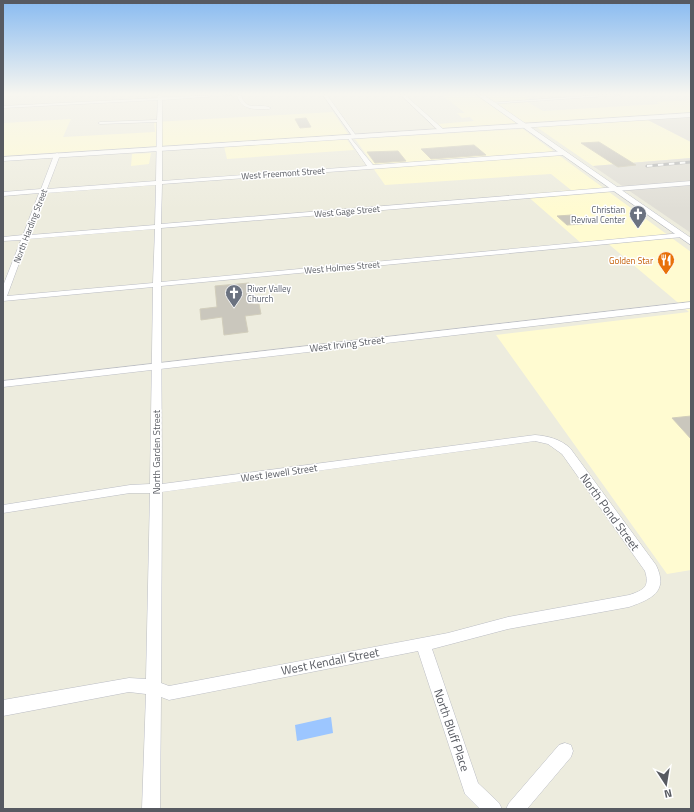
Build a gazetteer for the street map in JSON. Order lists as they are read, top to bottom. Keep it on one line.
{"streets":{"street":["West Freemont Street","West Gage Street","North Harding Street","West Holmes Street","West Irving Street","North Garden Street","West Jewell Street","North Pond Street","West Kendall Street","North Bluff Place"]},"crossings":[["West Freemont Street","North Harding Street"],["West Freemont Street","North Garden Street"],["West Gage Street","North Harding Street"],["West Gage Street","North Garden Street"],["North Harding Street","West Holmes Street"],["West Holmes Street","North Garden Street"],["West Irving Street","North Garden Street"],["North Garden Street","West Jewell Street"],["North Garden Street","West Kendall Street"],["West Jewell Street","North Pond Street"],["North Pond Street","West Kendall Street"],["West Kendall Street","North Bluff Place"]],"places":{"church":["Christian Revival Center","River Valley Church"],"restaurant":["Golden Star"]},"north":"bottom"}
